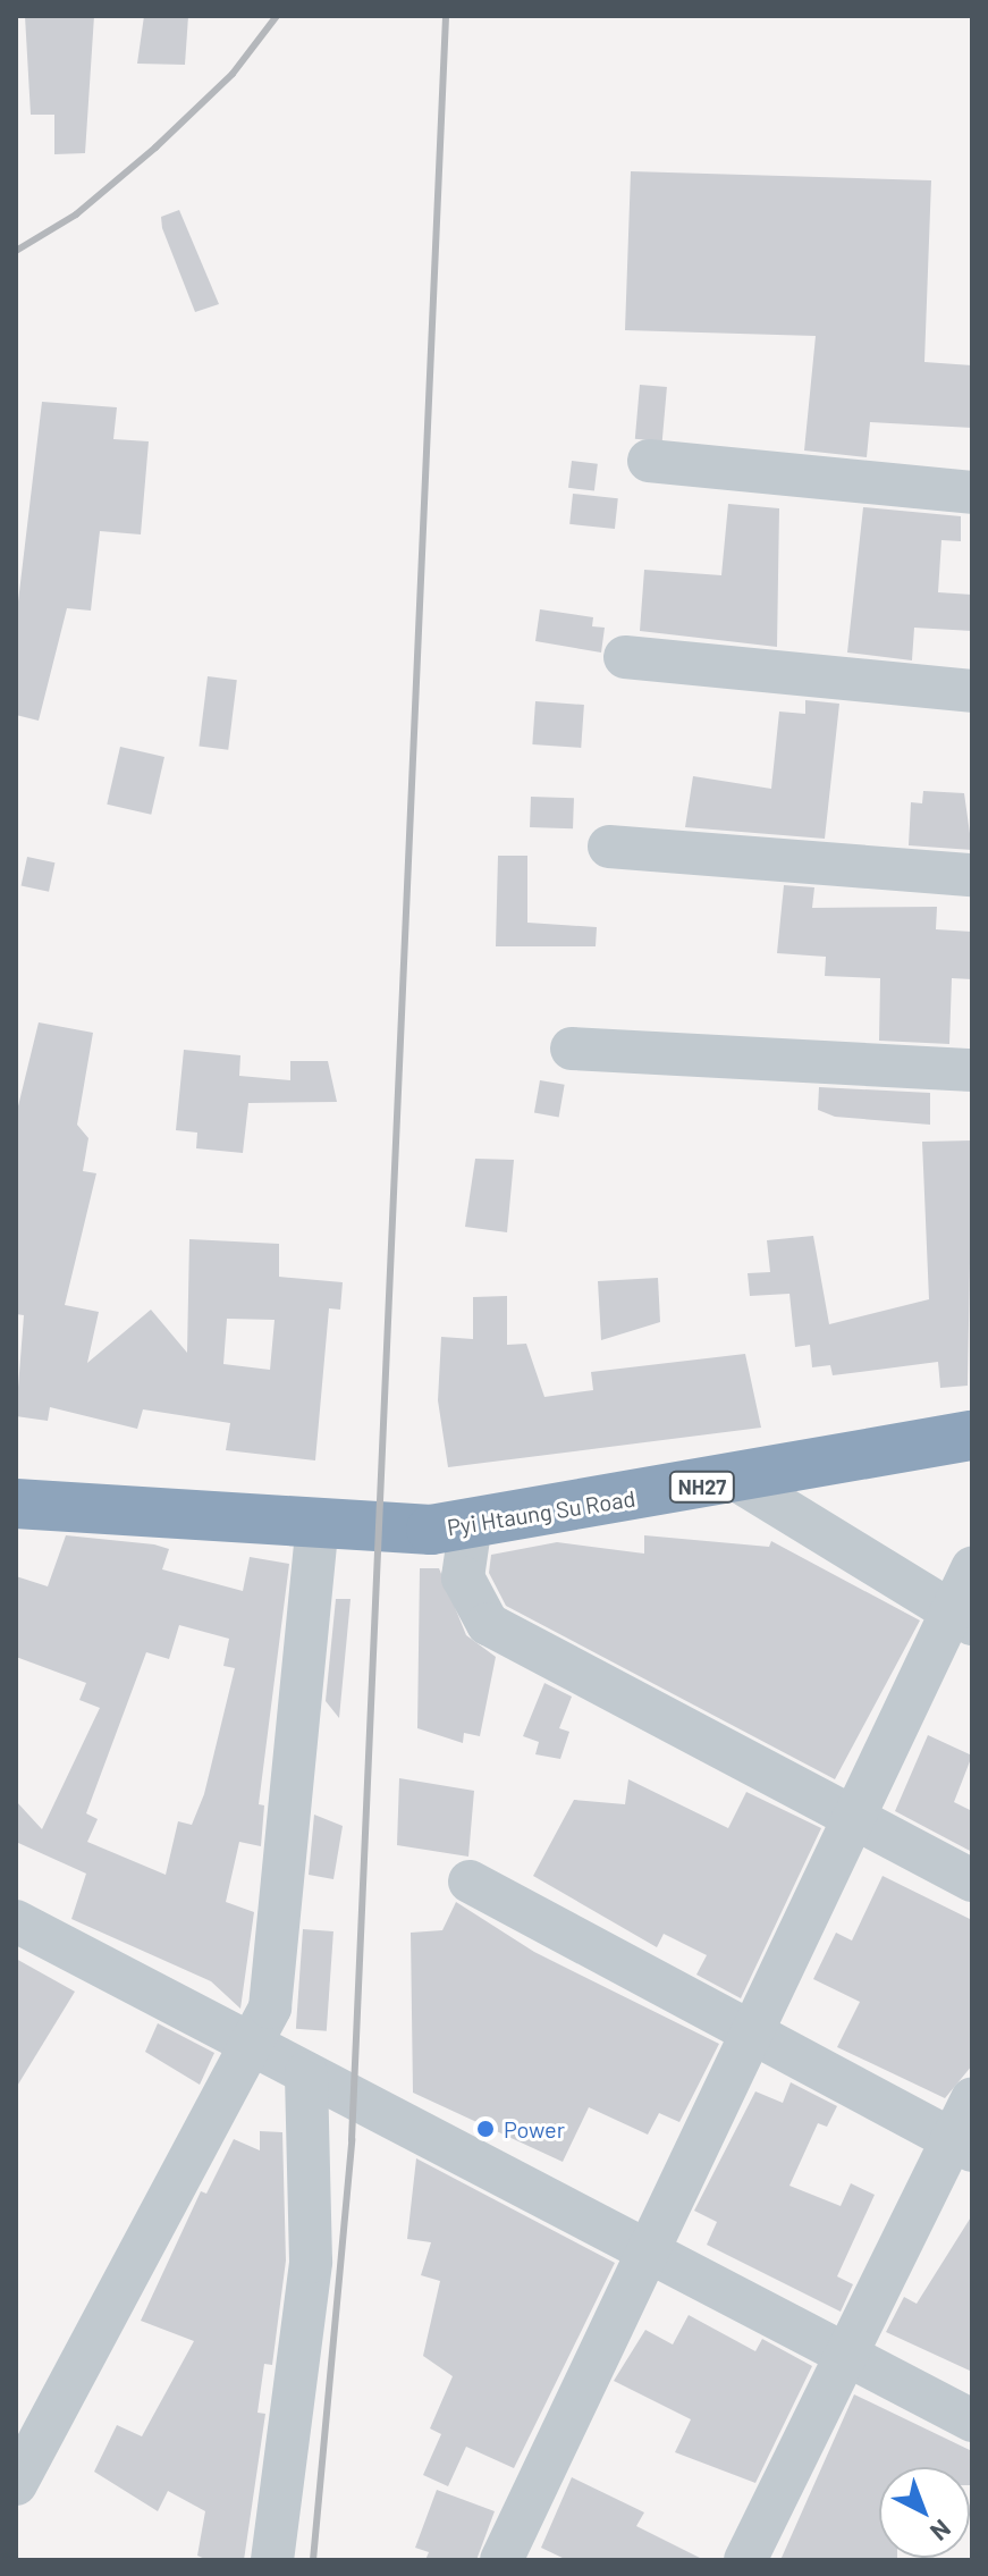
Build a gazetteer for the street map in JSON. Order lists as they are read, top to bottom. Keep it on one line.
{"streets":{"highway":["NH27","Pyi Htaung Su Road"]},"crossings":[["NH27","Pyi Htaung Su Road"]],"places":["Power"],"north":"bottom right"}
